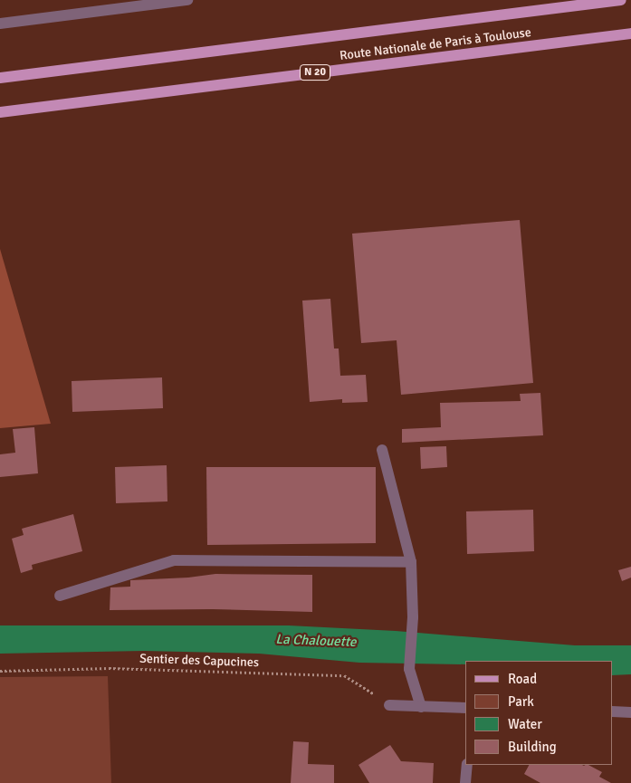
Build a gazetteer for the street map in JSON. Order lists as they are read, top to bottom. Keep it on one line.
{"streets":{"main road":["Route Nationale de Paris à Toulouse","N 20"],"path":["Sentier des Capucines"]},"water":["La Chalouette"],"legend":["Road","Park","Water","Building"]}
